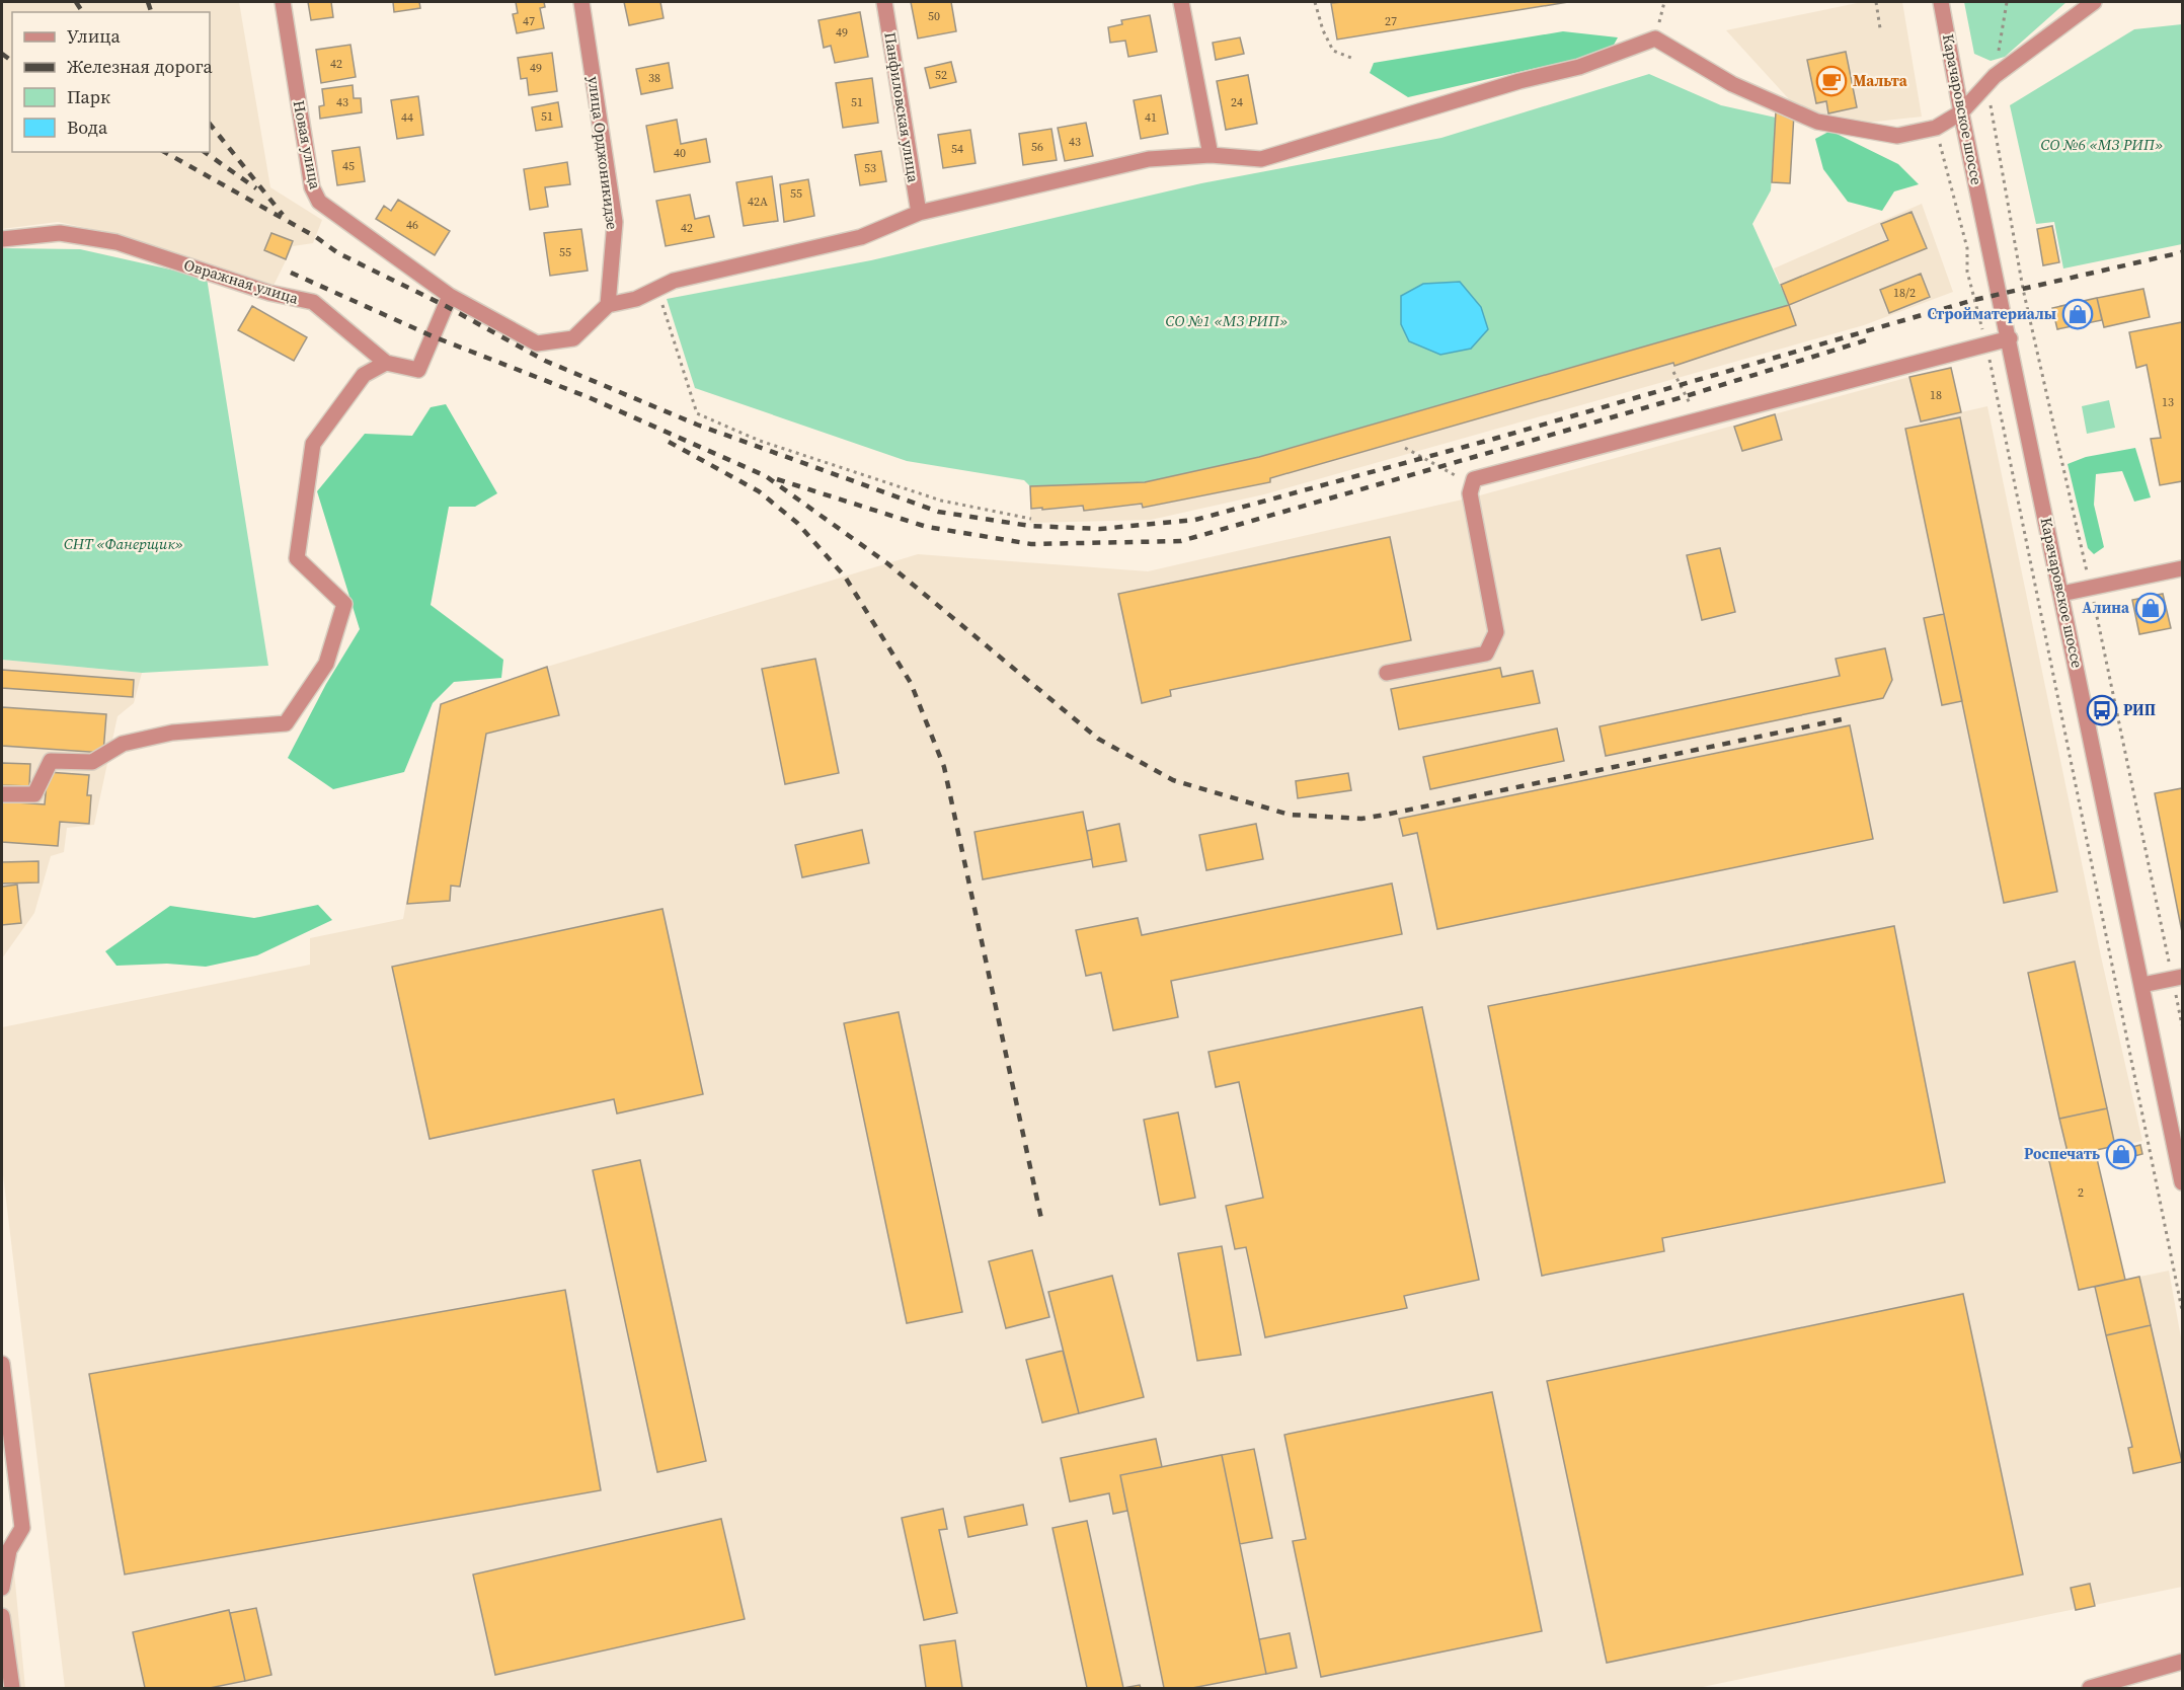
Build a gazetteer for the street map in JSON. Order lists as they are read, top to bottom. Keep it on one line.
{"streets":{"street":["Панфиловская улица","Карачаровское шоссе","Новая улица","улица Орджоникидзе","Овражная улица"]},"crossings":[["Новая улица","улица Орджоникидзе"],["Новая улица","Овражная улица"]],"parks":["СО №6 «МЗ РИП»","СО №1 «МЗ РИП»","СНТ «Фанерщик»"],"places":{"cafe":["Мальта"],"shop":["Стройматериалы","Алина","Роспечать"],"bus stop":["РИП"]},"house_numbers":["50","47","27","49","42","49","52","38","43","51","24","51","44","41","43","56","54","40","45","53","55","42А","46","42","55","18/2","18","13","2"],"legend":["Улица","Железная дорога","Парк","Вода"]}
